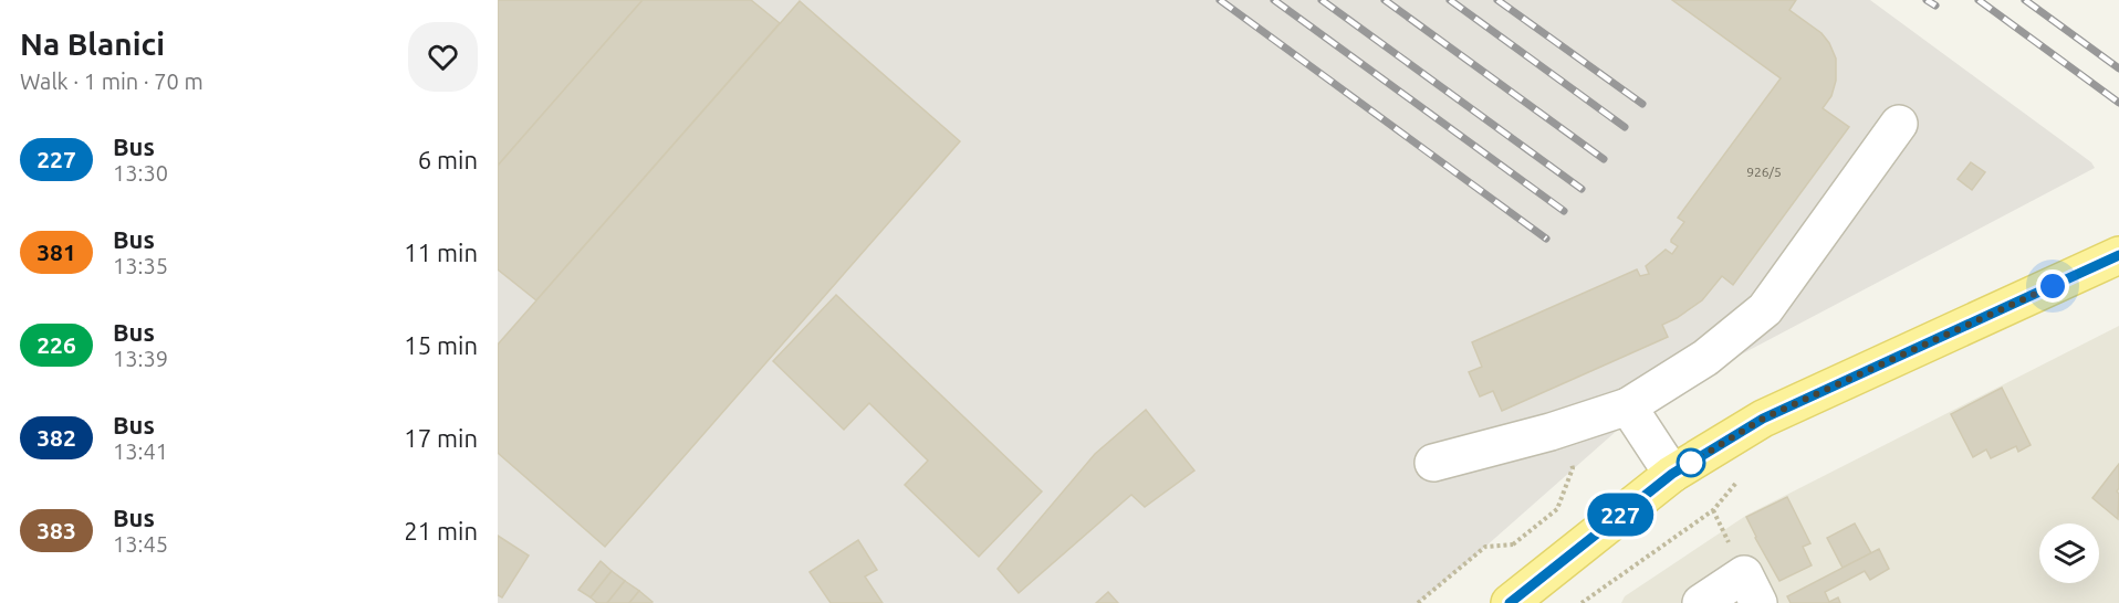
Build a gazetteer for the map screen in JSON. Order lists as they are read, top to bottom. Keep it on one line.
{"lines":["bus line 227"],"house_numbers":["926/5"],"page":{"heading":["Na Blanici","Walk · 1 min · 70 m"],"on_map":"227","list":[{"mark":"227","name":"Bus","note":"13:30","value":"6 min"},{"mark":"381","name":"Bus","note":"13:35","value":"11 min"},{"mark":"226","name":"Bus","note":"13:39","value":"15 min"},{"mark":"382","name":"Bus","note":"13:41","value":"17 min"},{"mark":"383","name":"Bus","note":"13:45","value":"21 min"}]}}
